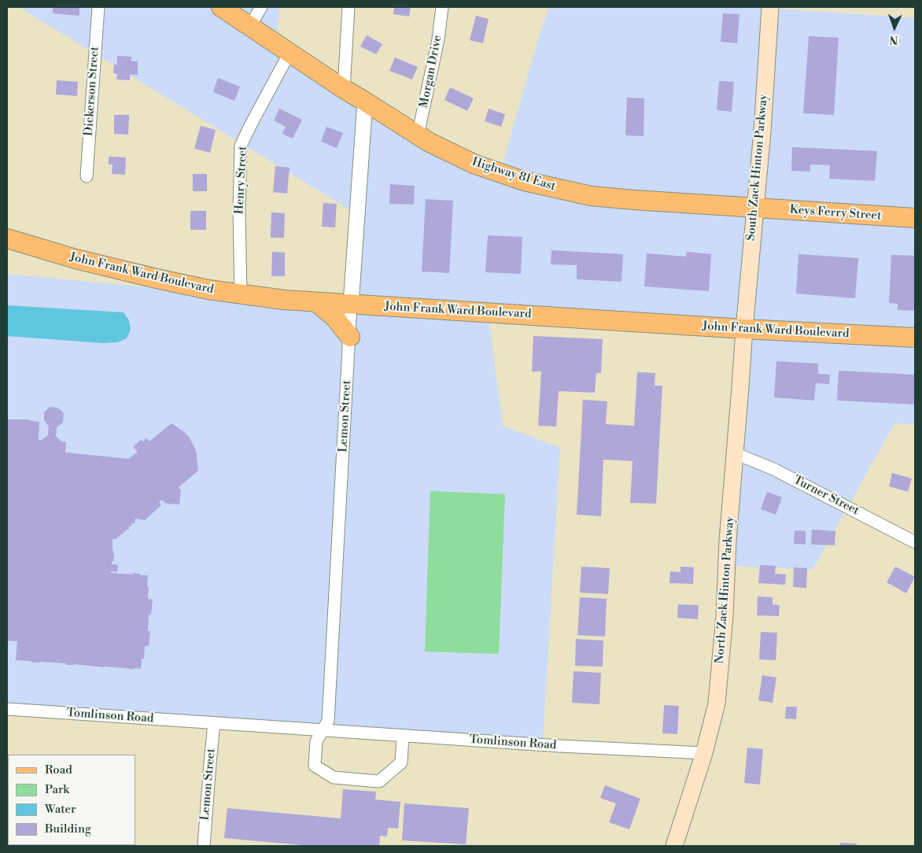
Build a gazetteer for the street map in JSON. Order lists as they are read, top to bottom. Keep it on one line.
{"streets":{"main road":["South Zack Hinton Parkway","Highway 81 East","Keys Ferry Street","John Frank Ward Boulevard","North Zack Hinton Parkway"],"street":["Morgan Drive","Dickerson Street","Henry Street","Lemon Street","Turner Street","Tomlinson Road"]},"crossings":[["Morgan Drive","Highway 81 East"],["South Zack Hinton Parkway","Highway 81 East"],["South Zack Hinton Parkway","Keys Ferry Street"],["South Zack Hinton Parkway","John Frank Ward Boulevard"],["South Zack Hinton Parkway","North Zack Hinton Parkway"],["Highway 81 East","Henry Street"],["Highway 81 East","Keys Ferry Street"],["Highway 81 East","Lemon Street"],["Henry Street","John Frank Ward Boulevard"],["John Frank Ward Boulevard","Lemon Street"],["John Frank Ward Boulevard","North Zack Hinton Parkway"],["Lemon Street","Tomlinson Road"],["Turner Street","North Zack Hinton Parkway"],["North Zack Hinton Parkway","Tomlinson Road"]],"legend":["Road","Park","Water","Building"],"north":"bottom"}
